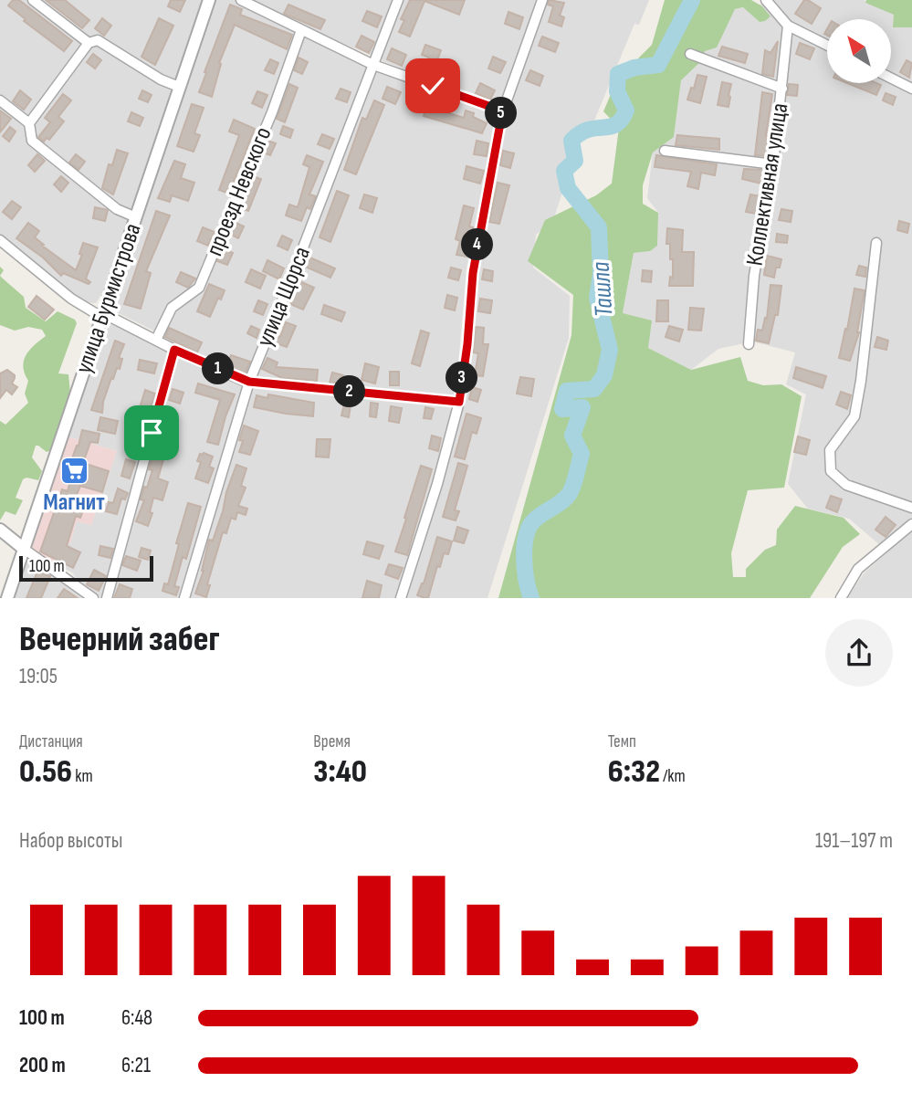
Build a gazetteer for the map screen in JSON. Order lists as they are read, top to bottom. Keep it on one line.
{"streets":{"street":["Коллективная улица","проезд Невского","улица Щорса","улица Бурмистрова"]},"water":["Ташла"],"places":{"supermarket":["Магнит"]},"scale_bar":"100 m","north":"top left","page":{"pins":["5","4","1","3","2"],"scale":"100 m","heading":["Вечерний забег","19:05"],"stats":[["Дистанция","0.56 km"],["Время","3:40"],["Темп","6:32 /km"]],"chart":["Набор высоты","191–197 m"],"list":[{"name":"100 m","note":"6:48"},{"name":"200 m","note":"6:21"}]}}
